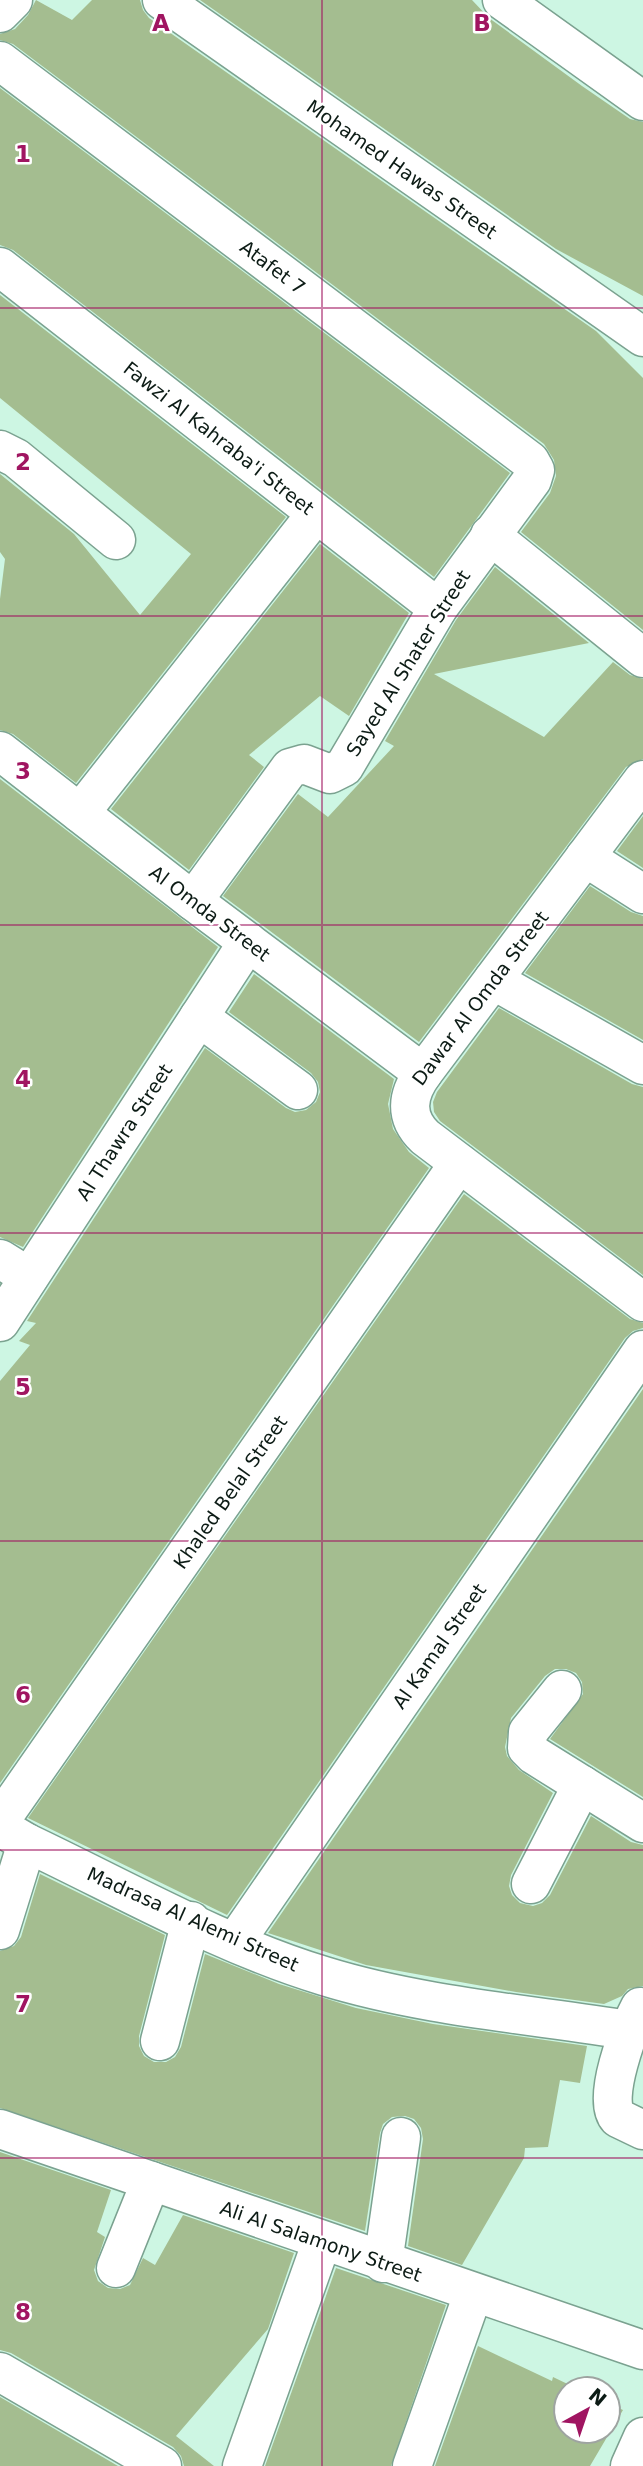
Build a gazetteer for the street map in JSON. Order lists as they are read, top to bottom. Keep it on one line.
{"streets":{"street":["Mohamed Hawas Street","Atafet 7","Fawzi Al Kahraba'i Street","Sayed Al Shater Street","Al Omda Street","Dawar Al Omda Street","Al Thawra Street","Khaled Belal Street","Al Kamal Street","Madrasa Al Alemi Street","Ali Al Salamony Street"]},"crossings":[["Atafet 7","Sayed Al Shater Street"],["Fawzi Al Kahraba'i Street","Sayed Al Shater Street"],["Sayed Al Shater Street","Al Omda Street"],["Al Omda Street","Dawar Al Omda Street"],["Al Omda Street","Al Thawra Street"],["Dawar Al Omda Street","Khaled Belal Street"],["Khaled Belal Street","Madrasa Al Alemi Street"],["Al Kamal Street","Madrasa Al Alemi Street"]],"north":"top right","grid":{"columns":["A","B"],"rows":["1","2","3","4","5","6","7","8"]}}
